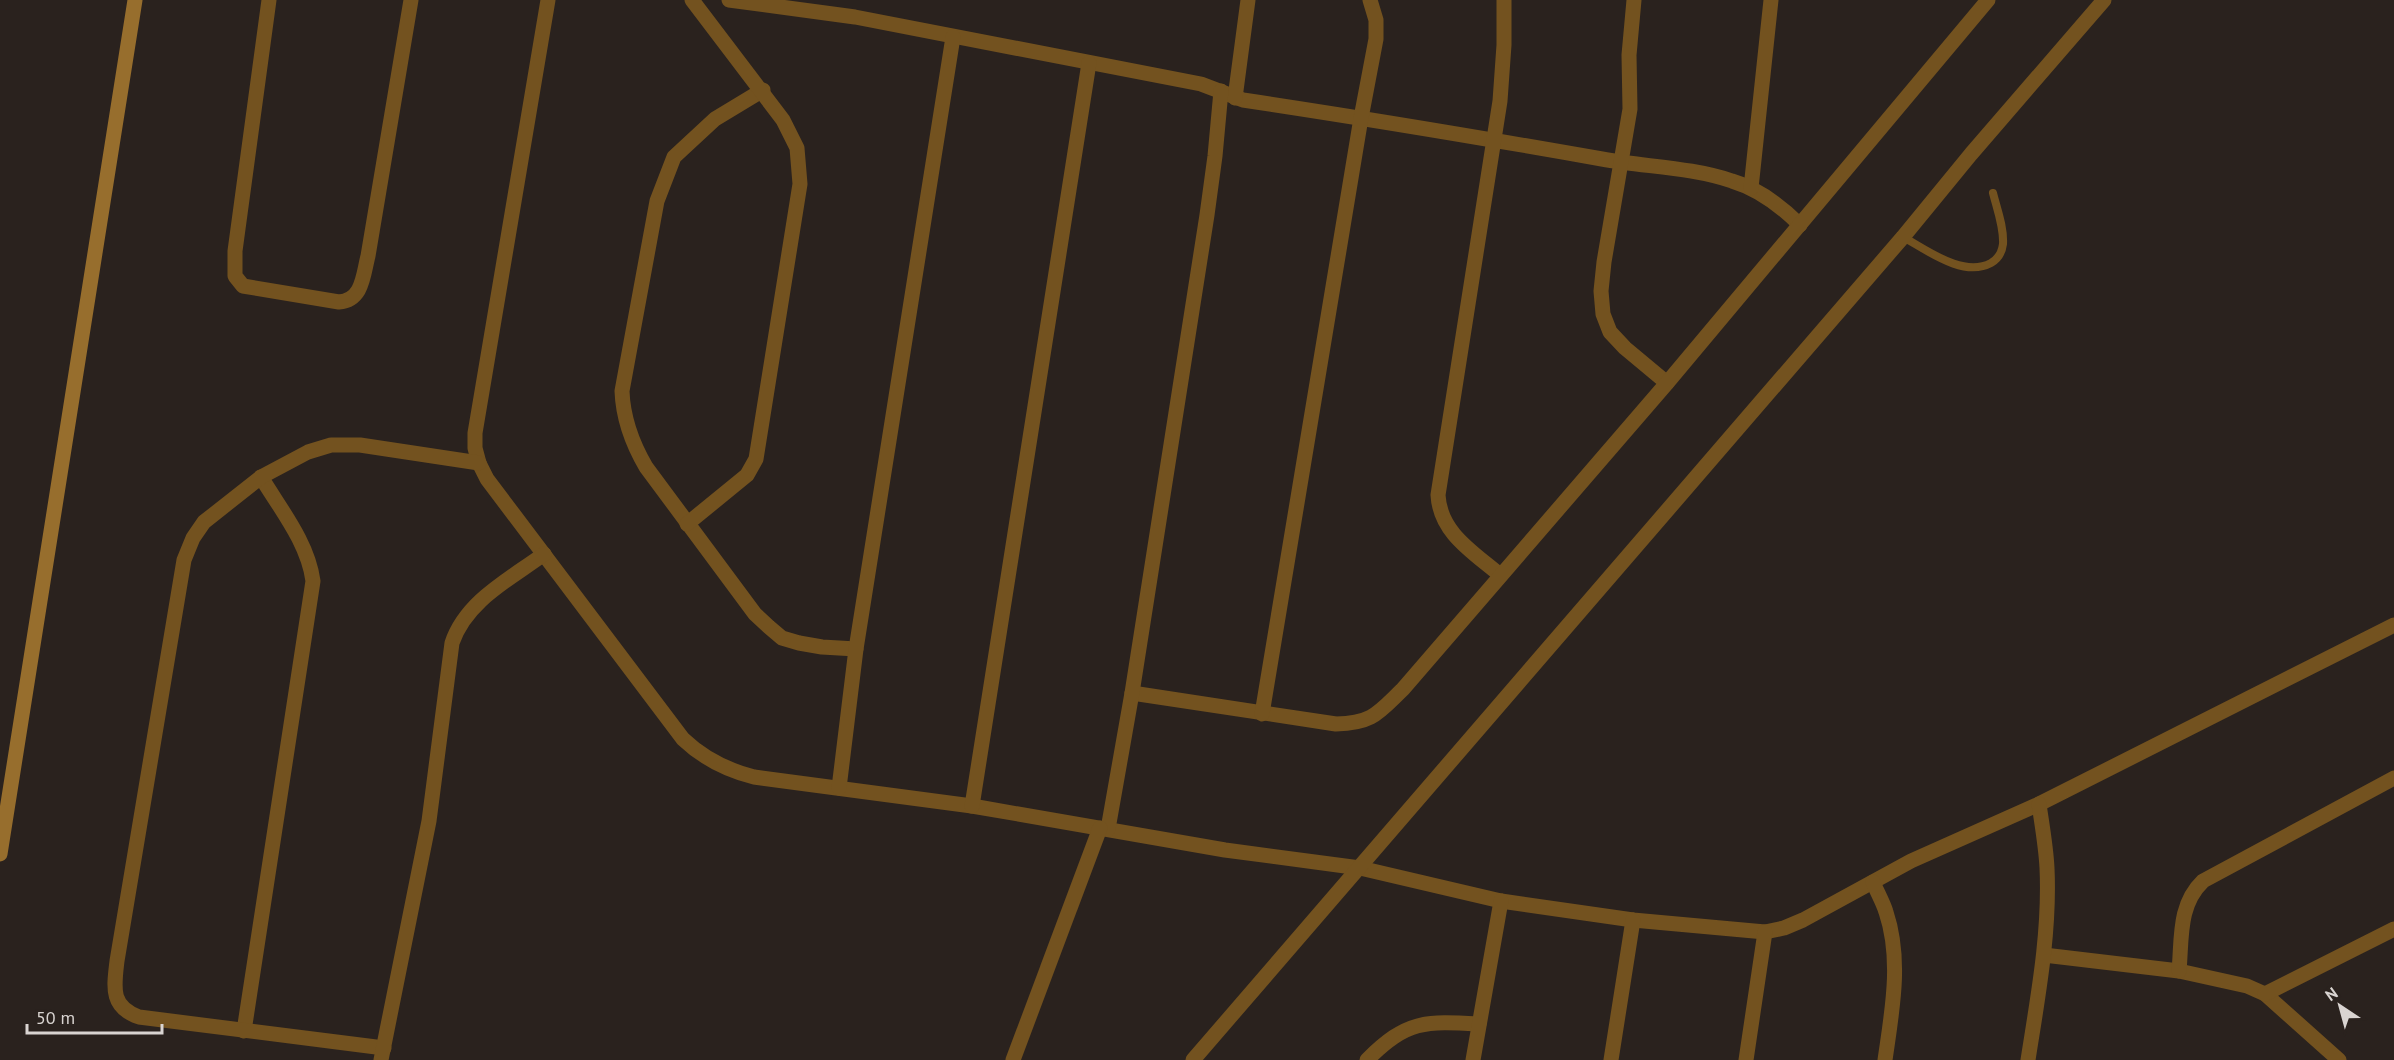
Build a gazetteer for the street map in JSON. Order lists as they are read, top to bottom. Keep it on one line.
{"scale_bar":"50 m","north":"top left"}
